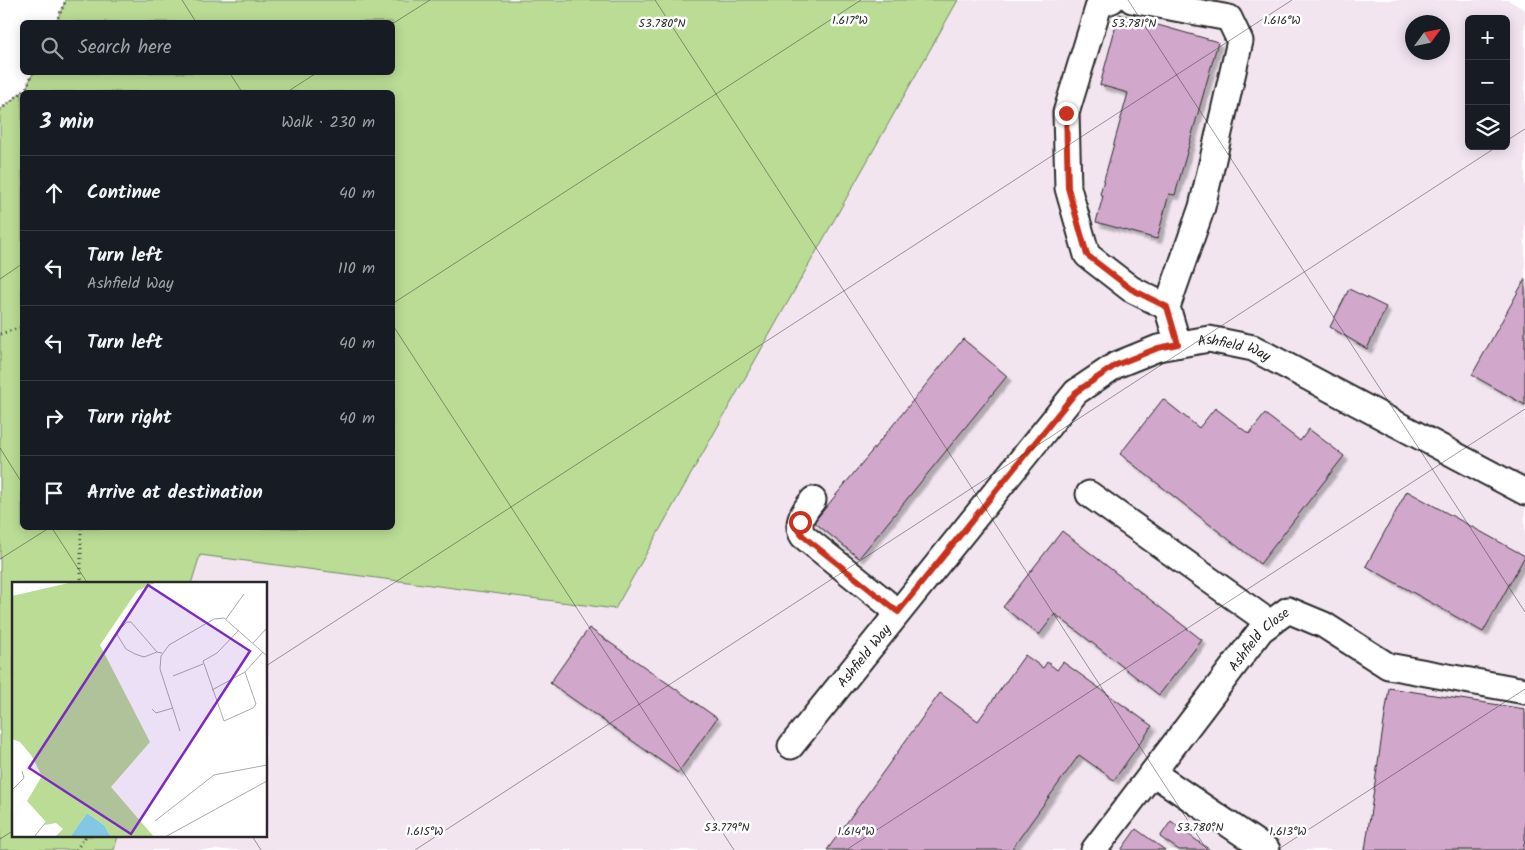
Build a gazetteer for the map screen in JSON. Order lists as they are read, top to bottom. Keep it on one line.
{"streets":{"street":["Ashfield Way","Ashfield Close"]},"north":"top right","page":{"map_buttons":["+","−"],"search":"Search here","heading":["3 min","Walk · 230 m"],"list":[["Continue","40 m"],["Turn left","Ashfield Way","110 m"],["Turn left","40 m"],["Turn right","40 m"],"Arrive at destination"]},"coordinates":["1.617°W","1.616°W","53.780°N","53.781°N","53.779°N","1.615°W","1.614°W","1.613°W"]}
